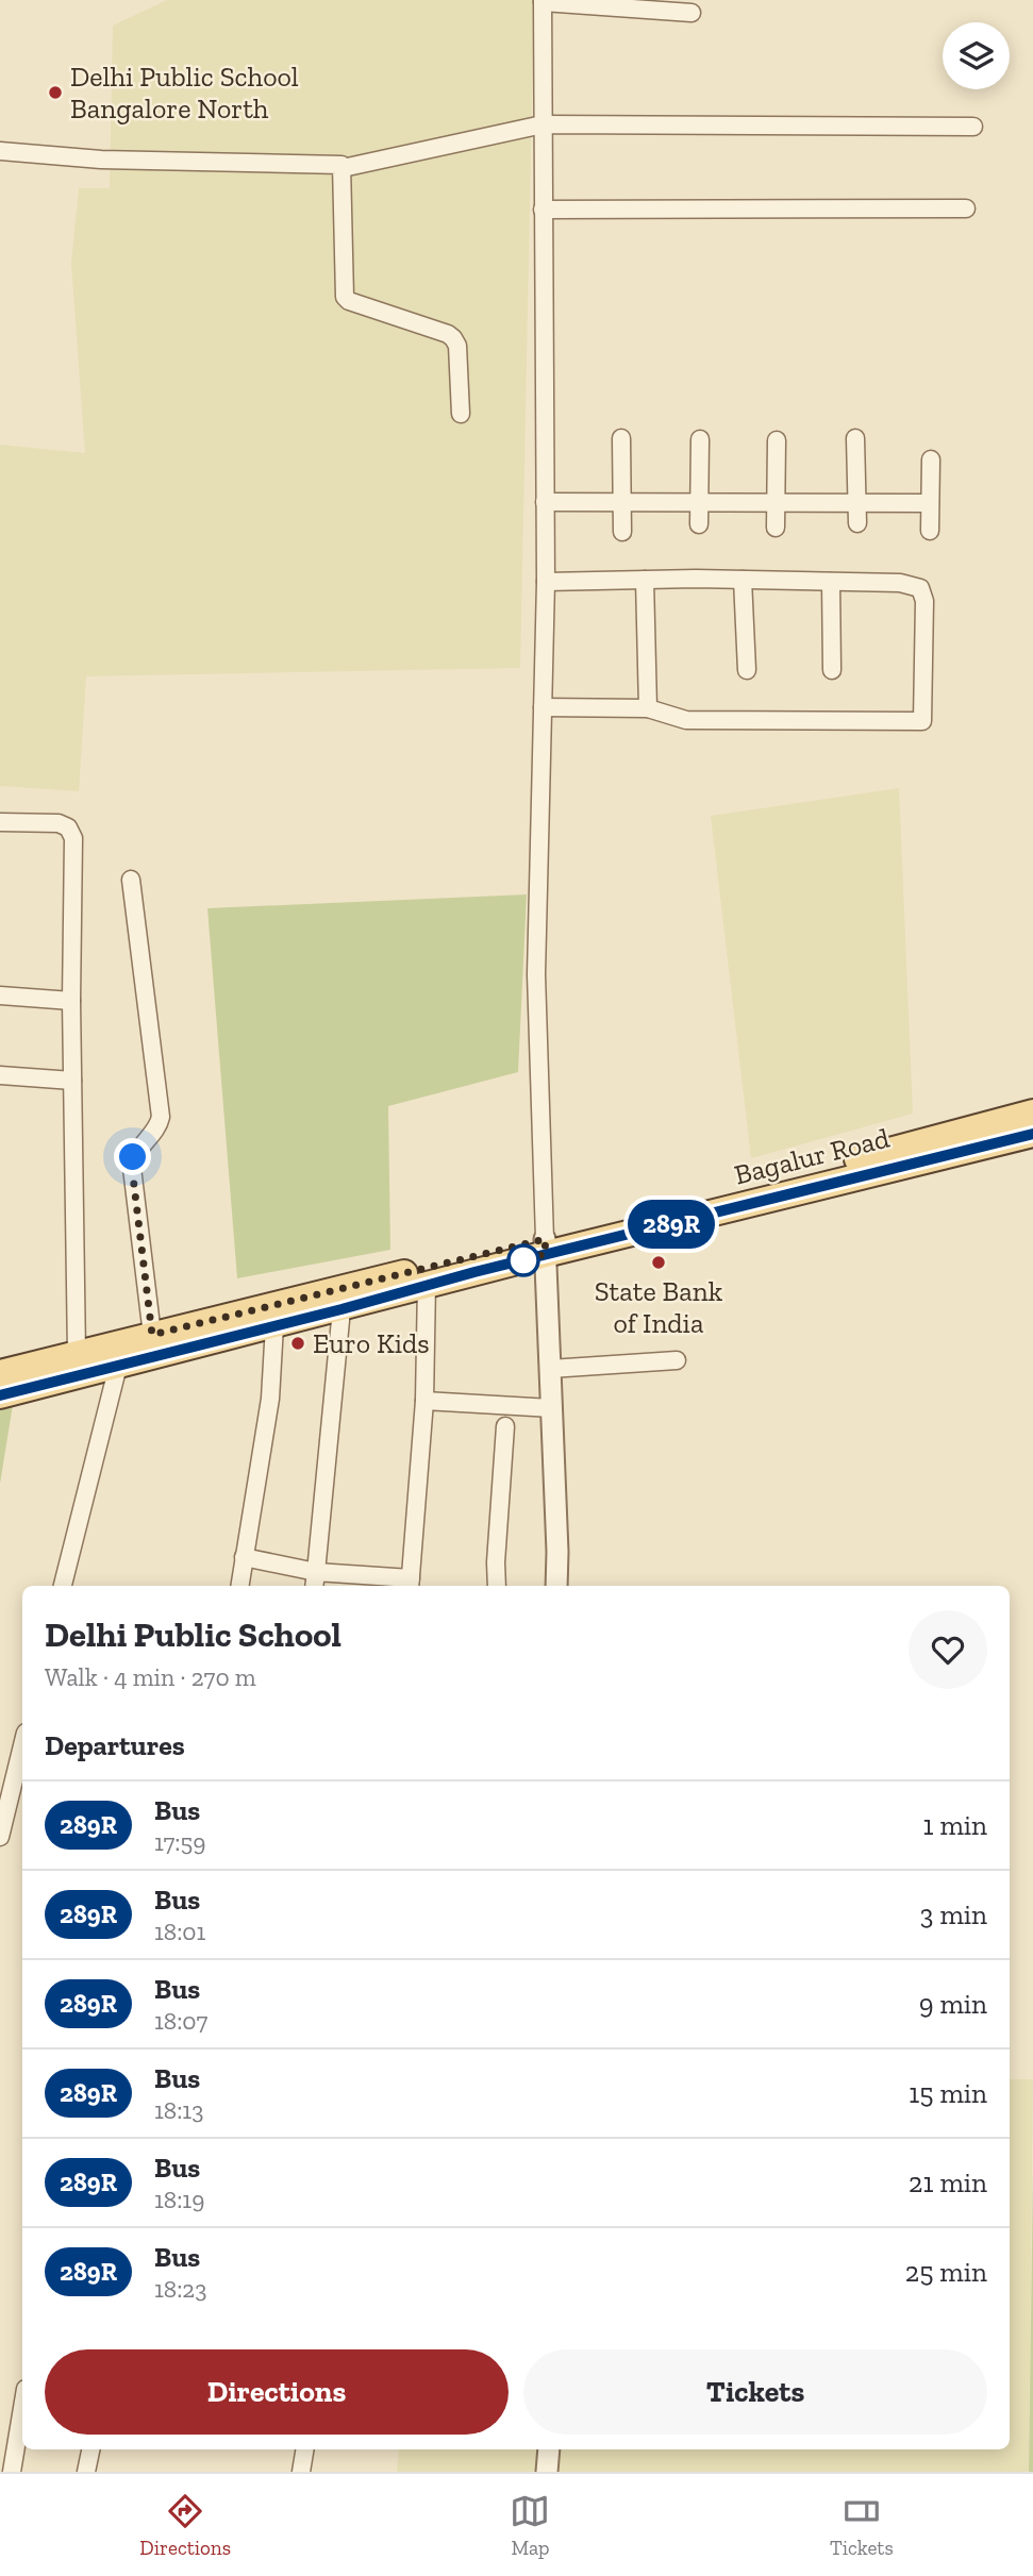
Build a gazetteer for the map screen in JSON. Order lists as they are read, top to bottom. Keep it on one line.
{"streets":{"main road":["Bagalur Road"]},"places":["Delhi Public School Bangalore North","State Bank of India","Euro Kids"],"lines":["bus line 289R"],"page":{"on_map":"289R","heading":[["Delhi Public School","Walk · 4 min · 270 m"],"Departures"],"list":[{"mark":"289R","name":"Bus","note":"17:59","value":"1 min"},{"mark":"289R","name":"Bus","note":"18:01","value":"3 min"},{"mark":"289R","name":"Bus","note":"18:07","value":"9 min"},{"mark":"289R","name":"Bus","note":"18:13","value":"15 min"},{"mark":"289R","name":"Bus","note":"18:19","value":"21 min"},{"mark":"289R","name":"Bus","note":"18:23","value":"25 min"}],"buttons":["Directions","Tickets"],"tabs":["Directions","Map","Tickets"]}}
